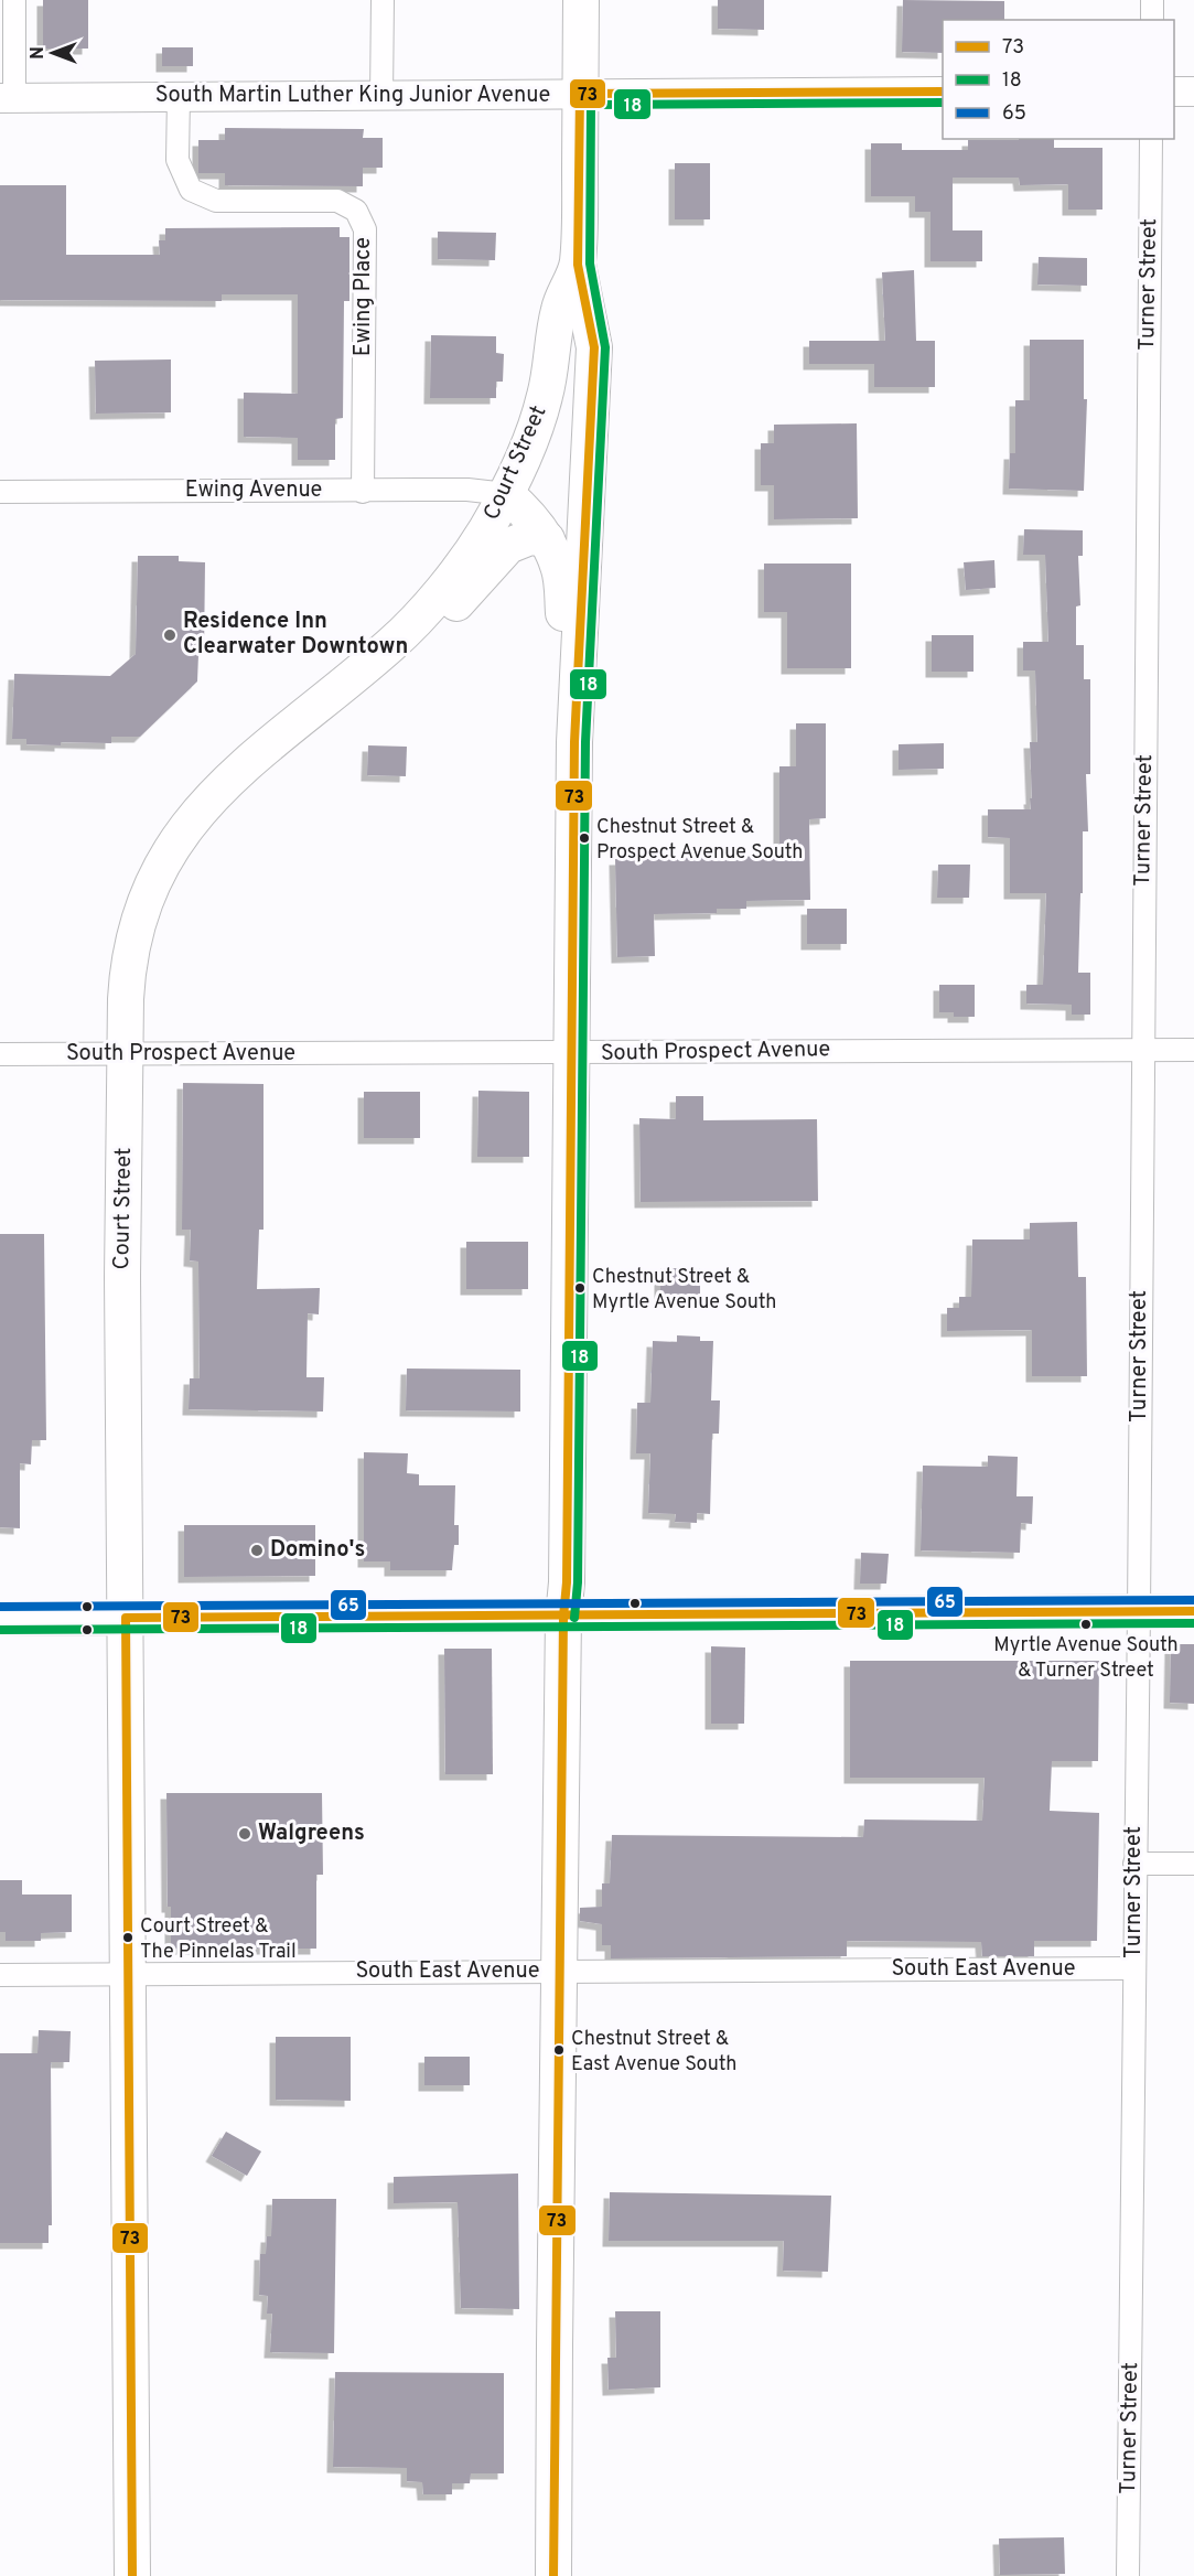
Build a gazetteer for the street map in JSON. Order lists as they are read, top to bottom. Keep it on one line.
{"streets":{"main road":["Court Street"],"street":["South Martin Luther King Junior Avenue","Turner Street","Ewing Place","Ewing Avenue","South Prospect Avenue","South East Avenue"]},"crossings":[["South Martin Luther King Junior Avenue","Ewing Place"],["South Martin Luther King Junior Avenue","Court Street"],["Turner Street","South Prospect Avenue"],["Turner Street","South East Avenue"],["Ewing Place","Ewing Avenue"],["Court Street","Ewing Avenue"],["Court Street","South Prospect Avenue"],["Court Street","South East Avenue"]],"places":["Residence Inn Clearwater Downtown","Chestnut Street & Prospect Avenue South","Chestnut Street & Myrtle Avenue South","Domino's","Myrtle Avenue South & Turner Street","Walgreens","Court Street & The Pinnelas Trail","Chestnut Street & East Avenue South"],"lines":["transit line 73","transit line 18","transit line 65"],"legend":["73","18","65"],"north":"left"}
